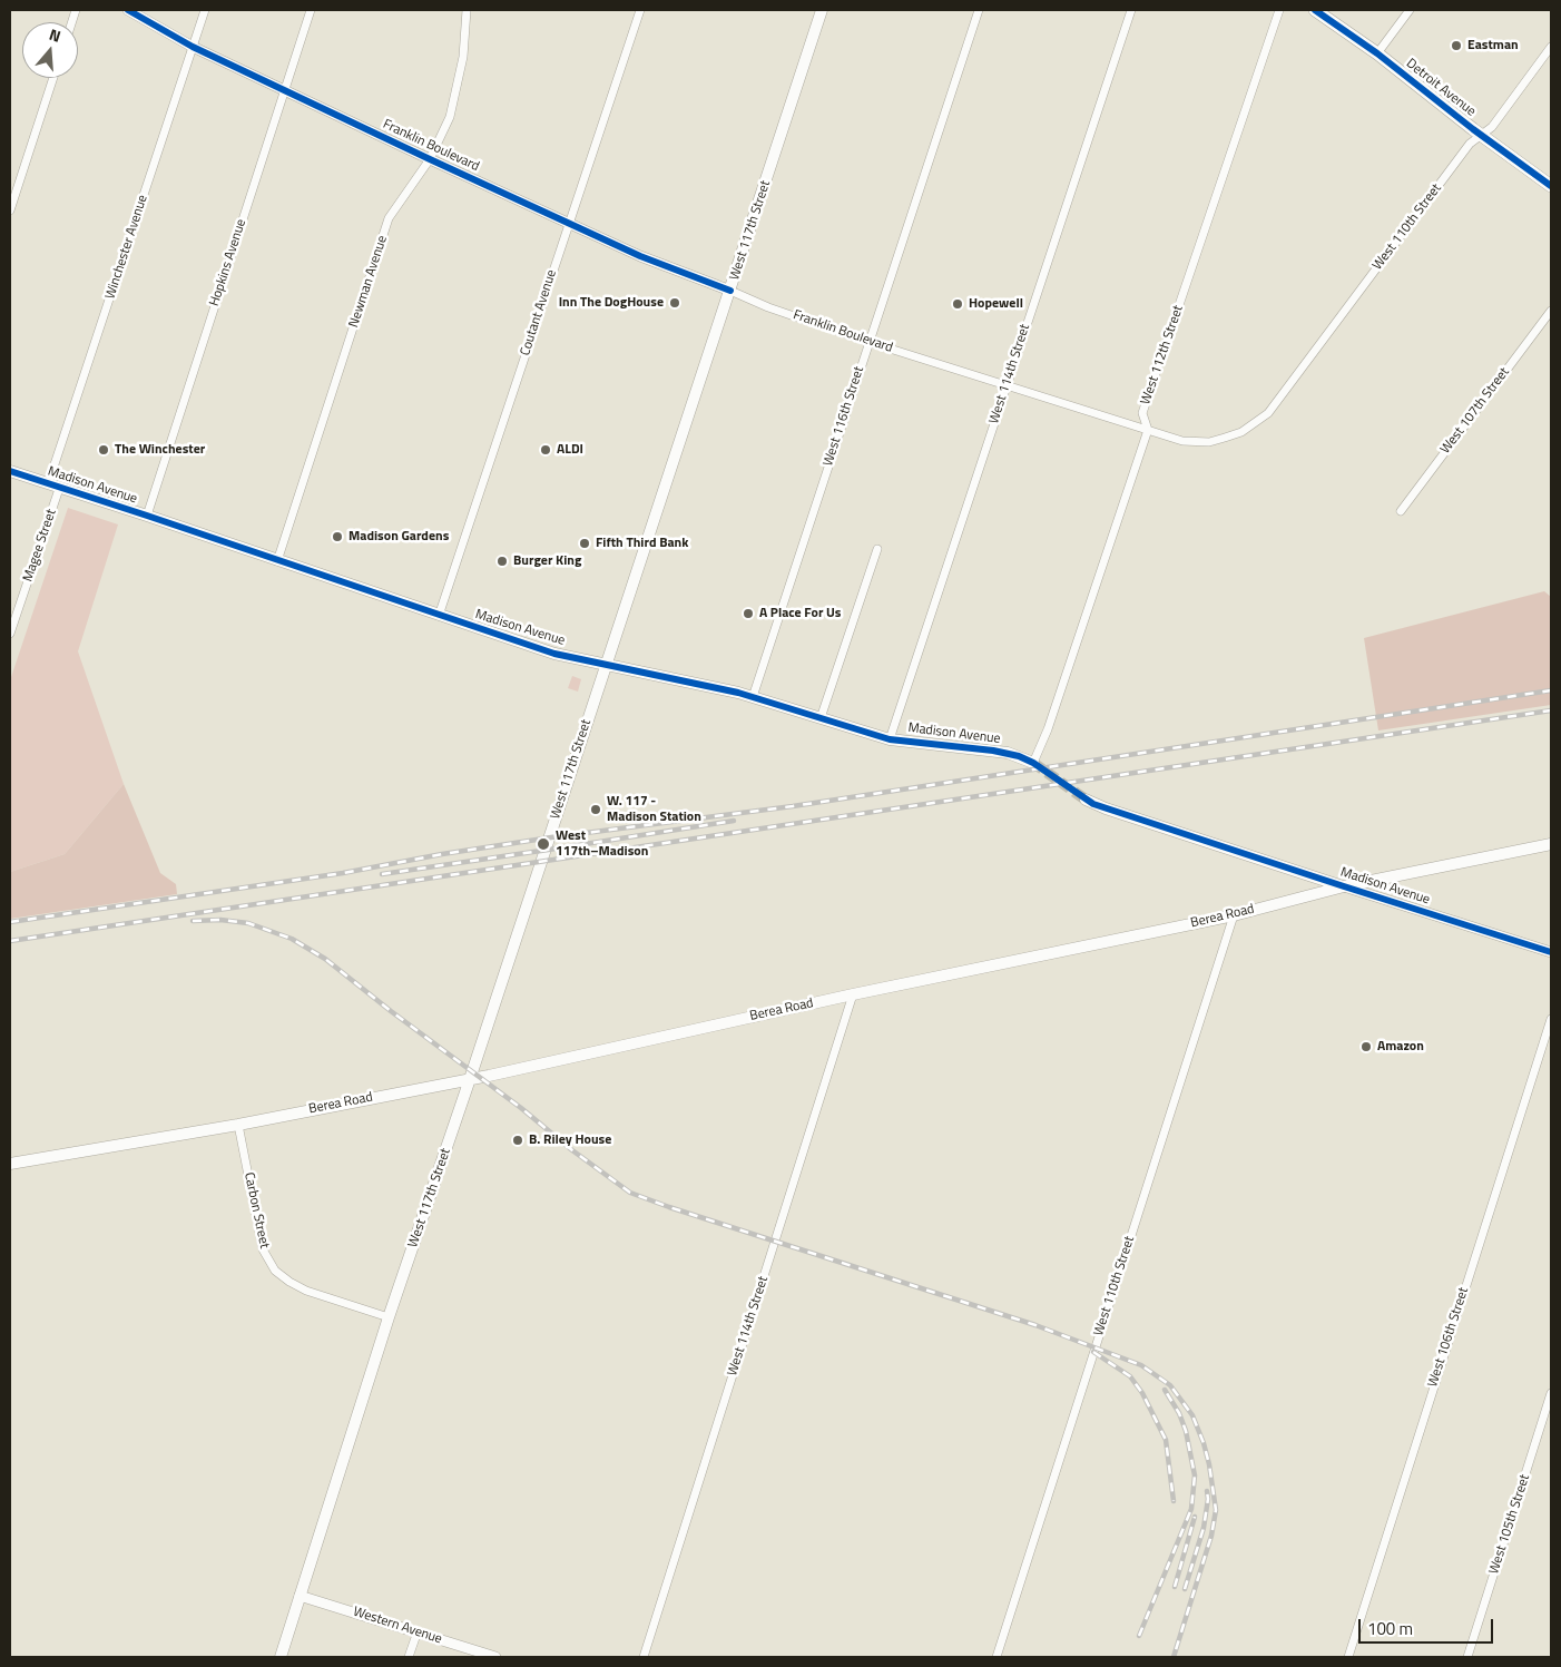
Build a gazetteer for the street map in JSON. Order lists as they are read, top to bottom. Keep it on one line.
{"streets":{"main road":["Detroit Avenue","West 117th Street","Madison Avenue","Berea Road"],"street":["Franklin Boulevard","West 110th Street","Winchester Avenue","Hopkins Avenue","Newman Avenue","Coutant Avenue","West 112th Street","West 114th Street","West 107th Street","West 116th Street","Magee Street","Carbon Street","West 106th Street","West 105th Street","Western Avenue"]},"crossings":[["Detroit Avenue","West 110th Street"],["Franklin Boulevard","West 110th Street"],["Franklin Boulevard","West 117th Street"],["Franklin Boulevard","Winchester Avenue"],["Franklin Boulevard","Hopkins Avenue"],["Franklin Boulevard","Newman Avenue"],["Franklin Boulevard","Coutant Avenue"],["Franklin Boulevard","West 112th Street"],["Franklin Boulevard","West 114th Street"],["Franklin Boulevard","West 116th Street"],["West 110th Street","Berea Road"],["West 117th Street","Madison Avenue"],["West 117th Street","Berea Road"],["West 117th Street","Carbon Street"],["West 117th Street","Western Avenue"],["Winchester Avenue","Madison Avenue"],["Winchester Avenue","Magee Street"],["Hopkins Avenue","Madison Avenue"],["Newman Avenue","Madison Avenue"],["Coutant Avenue","Madison Avenue"],["West 112th Street","Madison Avenue"],["West 114th Street","Madison Avenue"],["West 114th Street","Berea Road"],["West 116th Street","Madison Avenue"],["Madison Avenue","Magee Street"],["Madison Avenue","Berea Road"],["Berea Road","Carbon Street"]],"places":["Eastman","Inn The DogHouse","Hopewell","The Winchester","ALDI","Madison Gardens","Fifth Third Bank","Burger King","A Place For Us","W. 117 - Madison Station","West 117th–Madison","Amazon","B. Riley House"],"scale_bar":"100 m","north":"top"}
